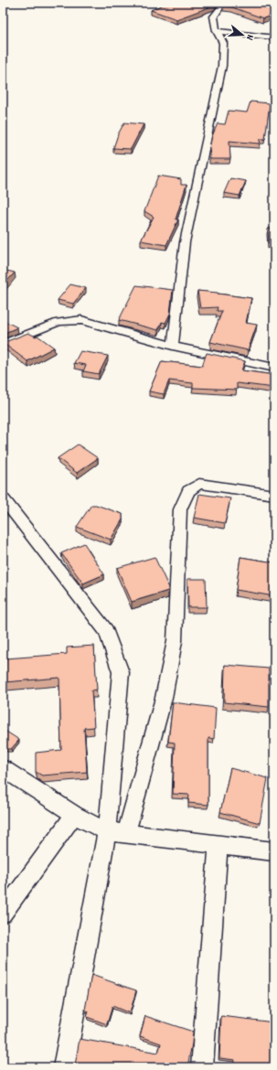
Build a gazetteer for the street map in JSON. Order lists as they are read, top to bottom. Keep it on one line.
{"north":"right"}
